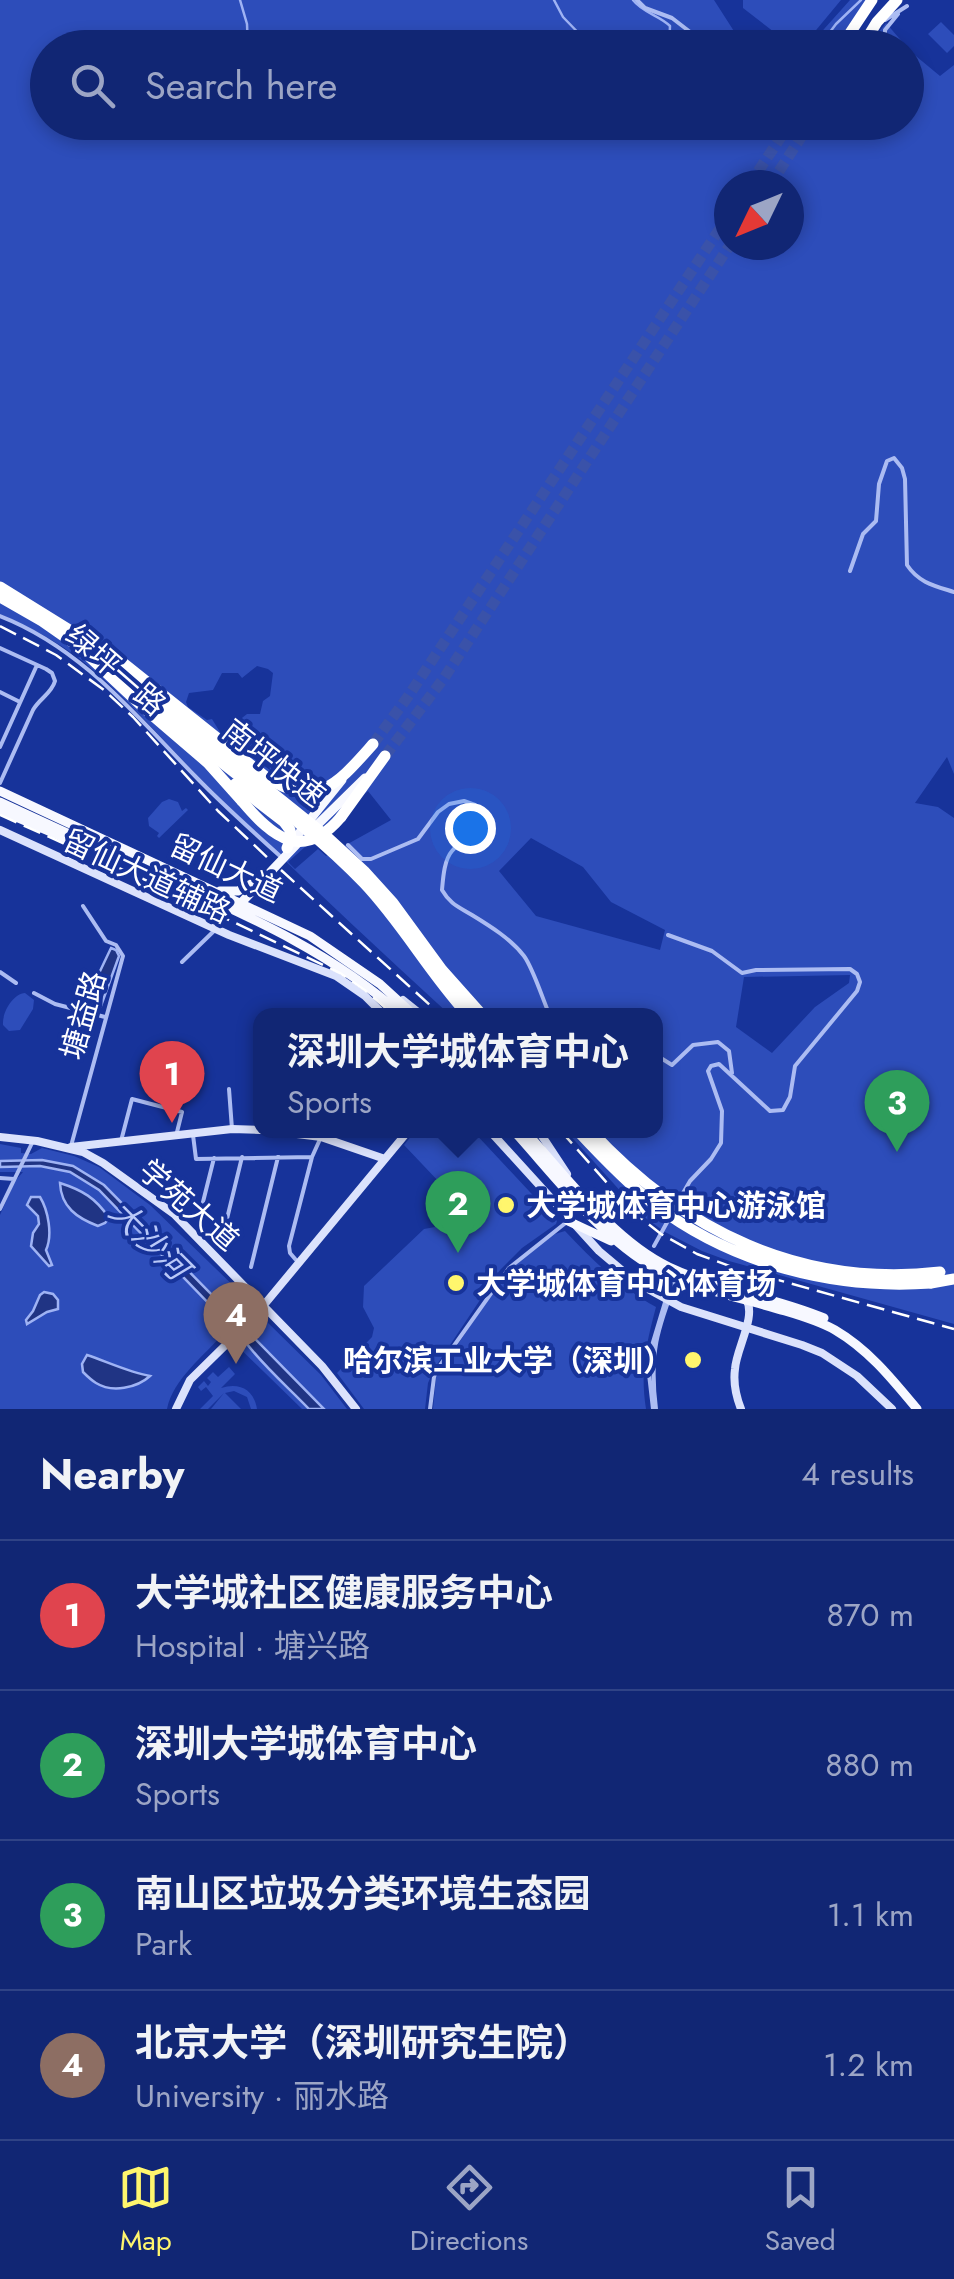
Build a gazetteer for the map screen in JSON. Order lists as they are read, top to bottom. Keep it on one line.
{"streets":{"highway":["南坪快速"],"main road":["留仙大道","留仙大道辅路","学苑大道"],"street":["绿坪一路","塘益路"]},"crossings":[["塘益路","学苑大道"]],"water":["大沙河"],"places":["大学城体育中心游泳馆","大学城体育中心体育场","哈尔滨工业大学（深圳）"],"north":"bottom left","page":{"search":"Search here","popup":["深圳大学城体育中心","Sports"],"pins":["1","3","2","4"],"heading":["Nearby","4 results"],"list":[{"mark":"1","name":"大学城社区健康服务中心","note":"Hospital · 塘兴路","value":"870 m"},{"mark":"2","name":"深圳大学城体育中心","note":"Sports","value":"880 m"},{"mark":"3","name":"南山区垃圾分类环境生态园","note":"Park","value":"1.1 km"},{"mark":"4","name":"北京大学（深圳研究生院）","note":"University · 丽水路","value":"1.2 km"}],"nav":["Map","Directions","Saved"]}}
